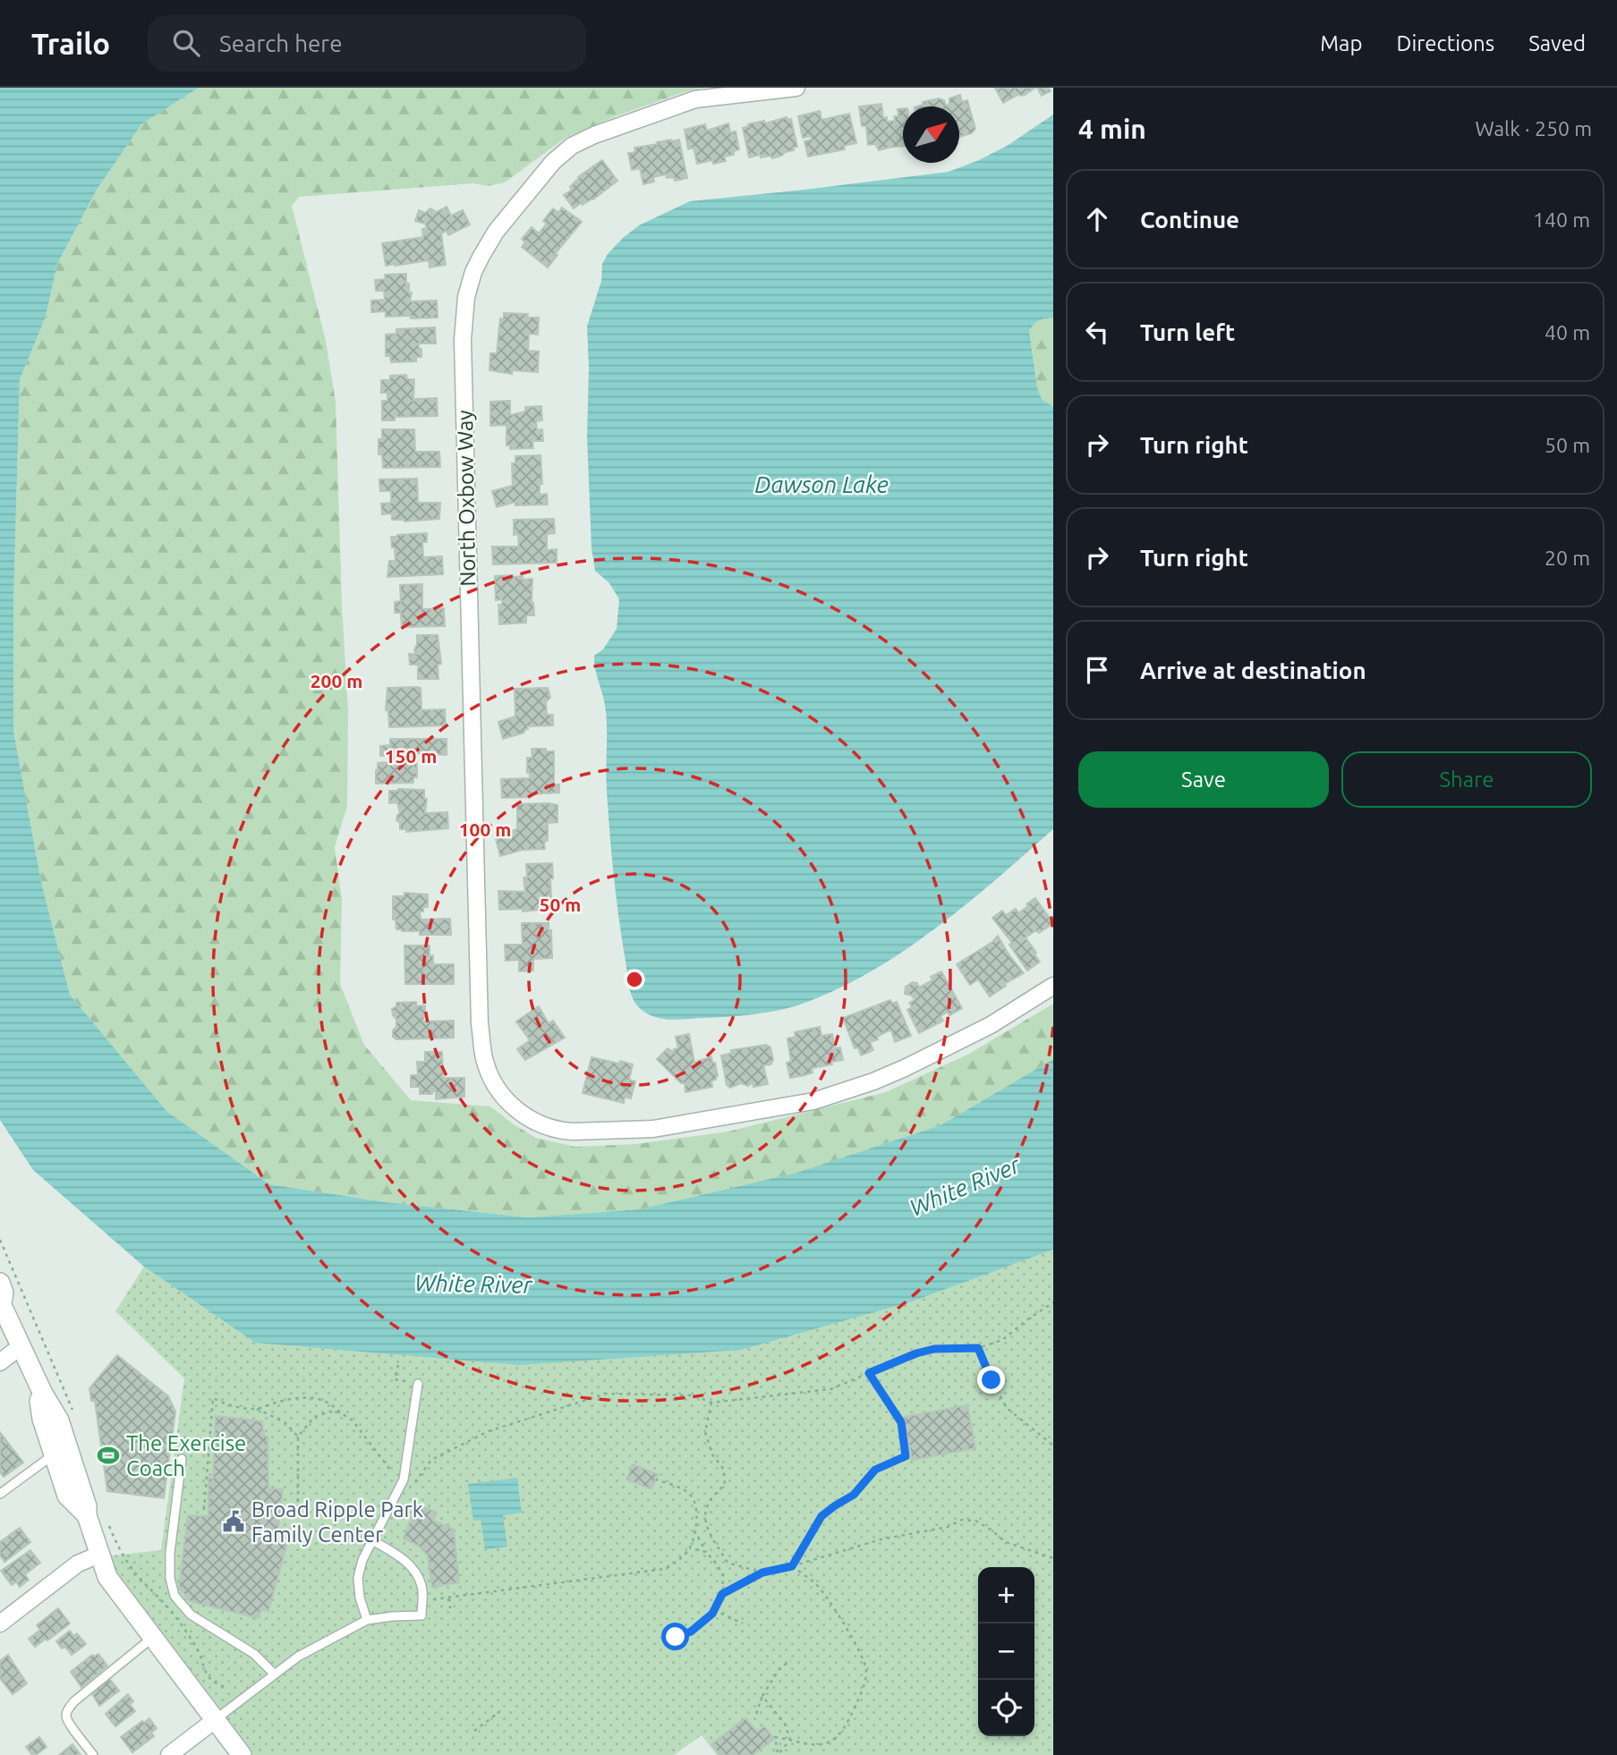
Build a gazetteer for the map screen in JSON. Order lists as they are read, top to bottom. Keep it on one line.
{"streets":{"street":["North Oxbow Way"]},"water":["Dawson Lake","White River"],"places":{"sports":["The Exercise Coach"],"public building":["Broad Ripple Park Family Center"]},"north":"top right","page":{"header":"Trailo","search":"Search here","nav":["Map","Directions","Saved"],"heading":["4 min","Walk · 250 m"],"list":[["Continue","140 m"],["Turn left","40 m"],["Turn right","50 m"],["Turn right","20 m"],"Arrive at destination"],"buttons":["Save","Share"],"map_buttons":["+","−"]},"rings":["200 m","150 m","100 m","50 m"]}
